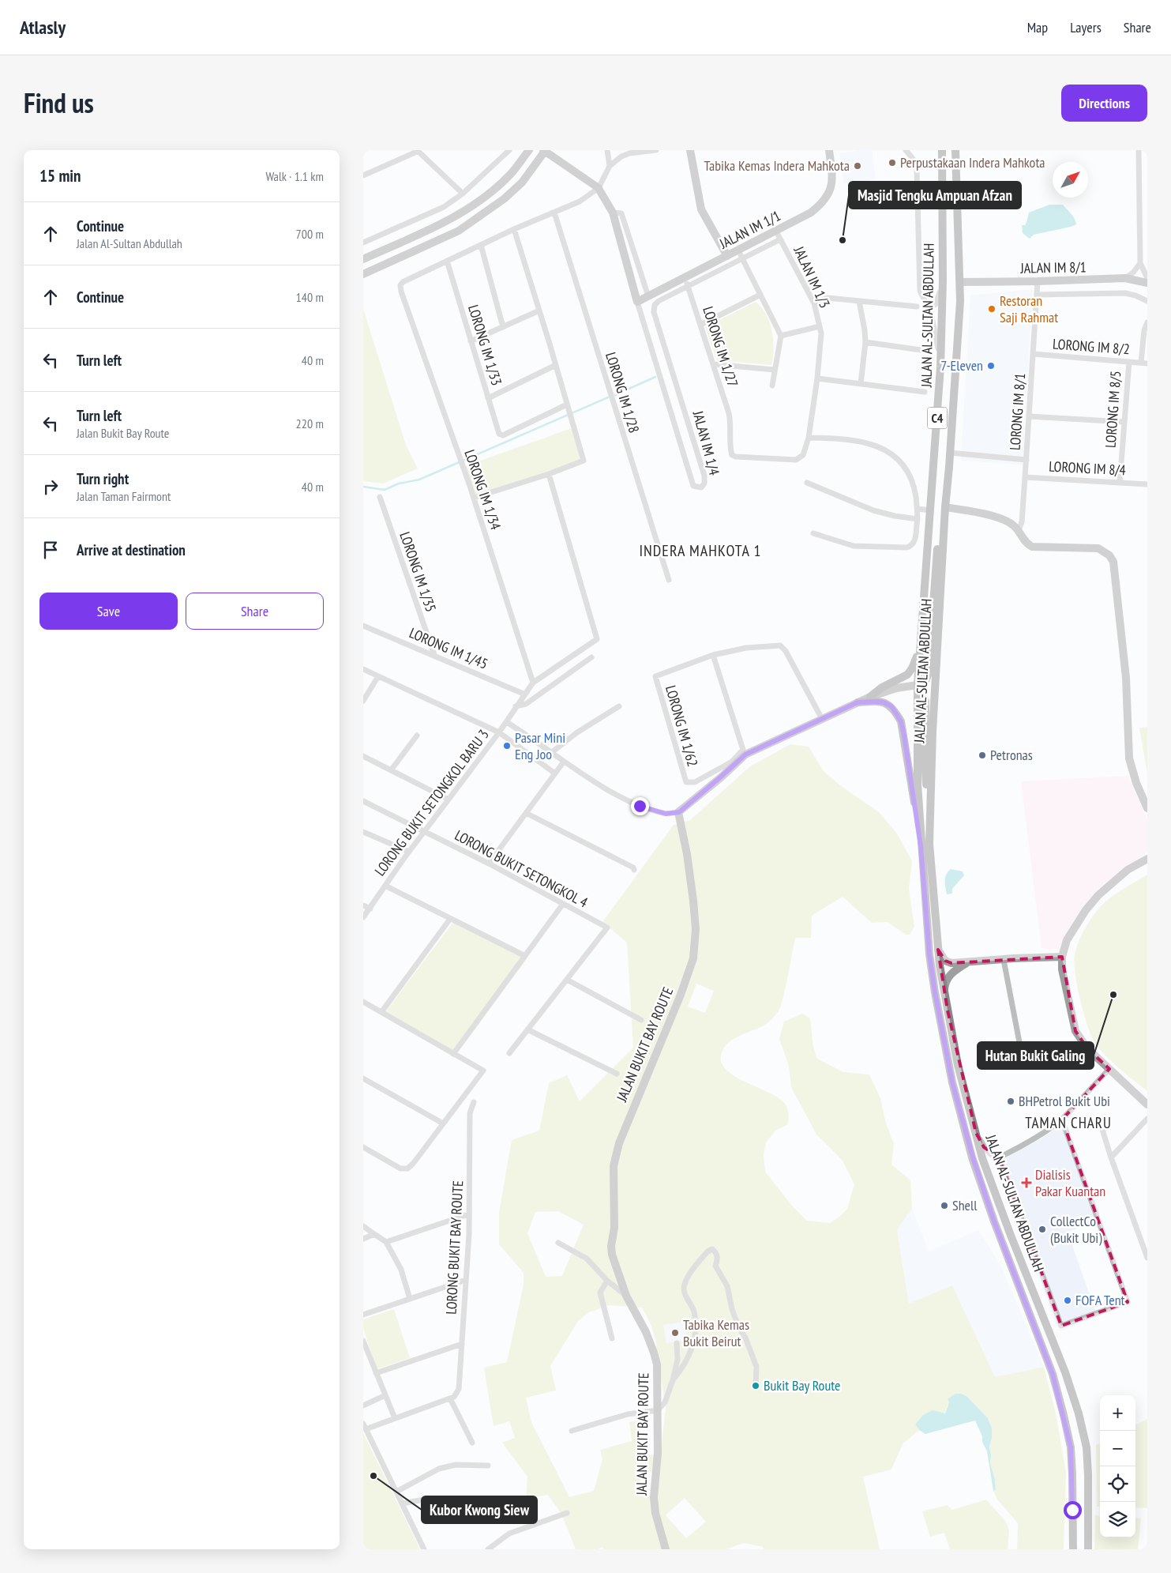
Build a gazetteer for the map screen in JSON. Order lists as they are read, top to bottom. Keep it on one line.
{"streets":{"main road":["JALAN AL-SULTAN ABDULLAH","C4"],"street":["JALAN IM 1/1","JALAN IM 8/1","JALAN IM 1/3","LORONG IM 1/33","LORONG IM 1/27","LORONG IM 8/2","LORONG IM 1/28","LORONG IM 8/5","LORONG IM 8/1","JALAN IM 1/4","LORONG IM 8/4","LORONG IM 1/34","LORONG IM 1/35","LORONG IM 1/45","LORONG IM 1/62","LORONG BUKIT SETONGKOL BARU 3","LORONG BUKIT SETONGKOL 4","JALAN BUKIT BAY ROUTE","LORONG BUKIT BAY ROUTE"]},"crossings":[["JALAN IM 1/1","JALAN IM 1/3"],["JALAN IM 1/1","LORONG IM 1/27"],["JALAN IM 1/1","JALAN IM 1/4"],["JALAN IM 8/1","JALAN AL-SULTAN ABDULLAH"],["JALAN IM 8/1","LORONG IM 8/1"],["JALAN IM 1/3","LORONG IM 1/27"],["JALAN IM 1/3","JALAN IM 1/4"],["LORONG IM 1/33","LORONG IM 1/34"],["LORONG IM 1/27","JALAN IM 1/4"],["LORONG IM 8/2","LORONG IM 8/5"],["LORONG IM 8/2","LORONG IM 8/1"],["LORONG IM 8/5","LORONG IM 8/4"],["LORONG IM 8/1","LORONG IM 8/4"],["LORONG IM 1/35","LORONG IM 1/45"],["LORONG IM 1/45","LORONG BUKIT SETONGKOL BARU 3"],["LORONG BUKIT SETONGKOL BARU 3","LORONG BUKIT SETONGKOL 4"]],"districts":["INDERA MAHKOTA 1","TAMAN CHARU"],"places":{"other":["Perpustakaan Indera Mahkota","Tabika Kemas Indera Mahkota","Masjid Tengku Ampuan Afzan","Restoran Saji Rahmat","7-Eleven","Pasar Mini Eng Joo","Petronas","Hutan Bukit Galing","BHPetrol Bukit Ubi","Shell","CollectCo (Bukit Ubi)","FOFA Tent","Tabika Kemas Bukit Beirut","Bukit Bay Route","Kubor Kwong Siew"],"health":["Dialisis Pakar Kuantan"]},"north":"top right","page":{"header":"Atlasly","nav":["Map","Layers","Share"],"title":"Find us","buttons":["Directions",["Save","Share"]],"heading":["15 min","Walk · 1.1 km"],"list":[["Continue","Jalan Al-Sultan Abdullah","700 m"],["Continue","140 m"],["Turn left","40 m"],["Turn left","Jalan Bukit Bay Route","220 m"],["Turn right","Jalan Taman Fairmont","40 m"],"Arrive at destination"],"map_buttons":["+","−"]}}
